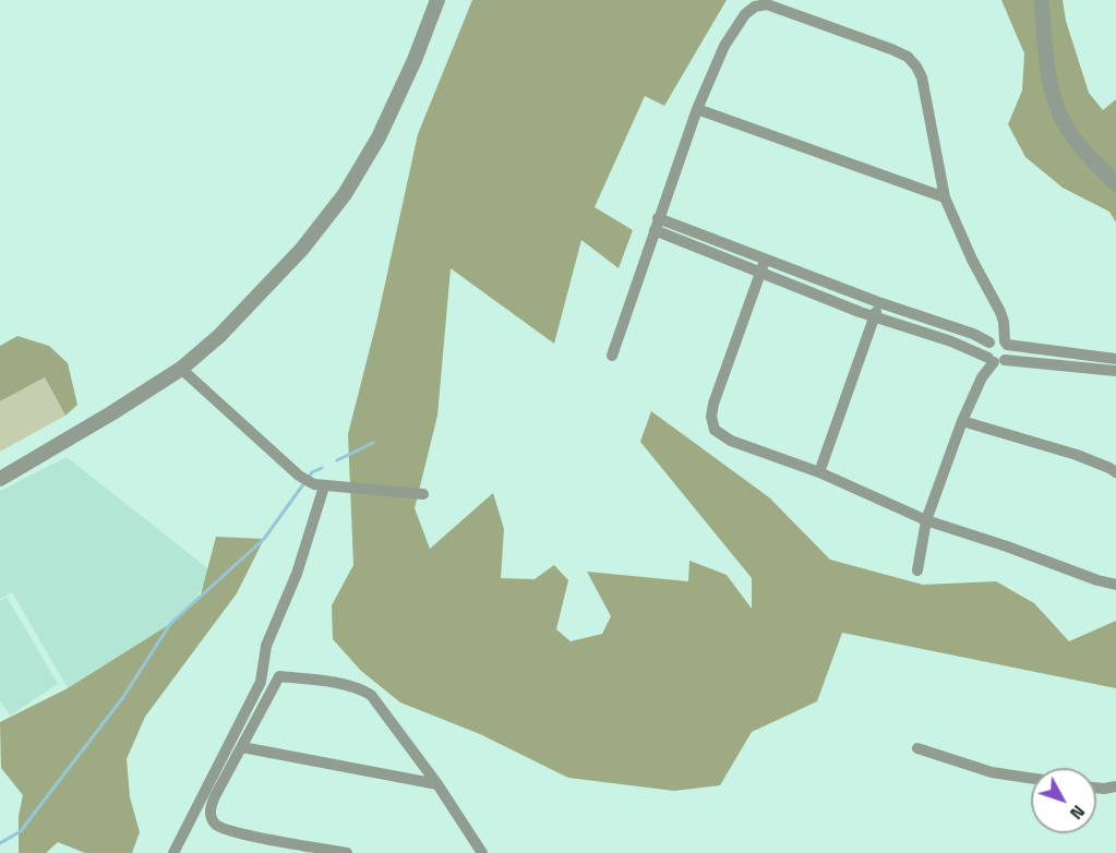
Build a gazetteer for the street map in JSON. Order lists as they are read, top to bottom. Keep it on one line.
{"north":"bottom right"}
